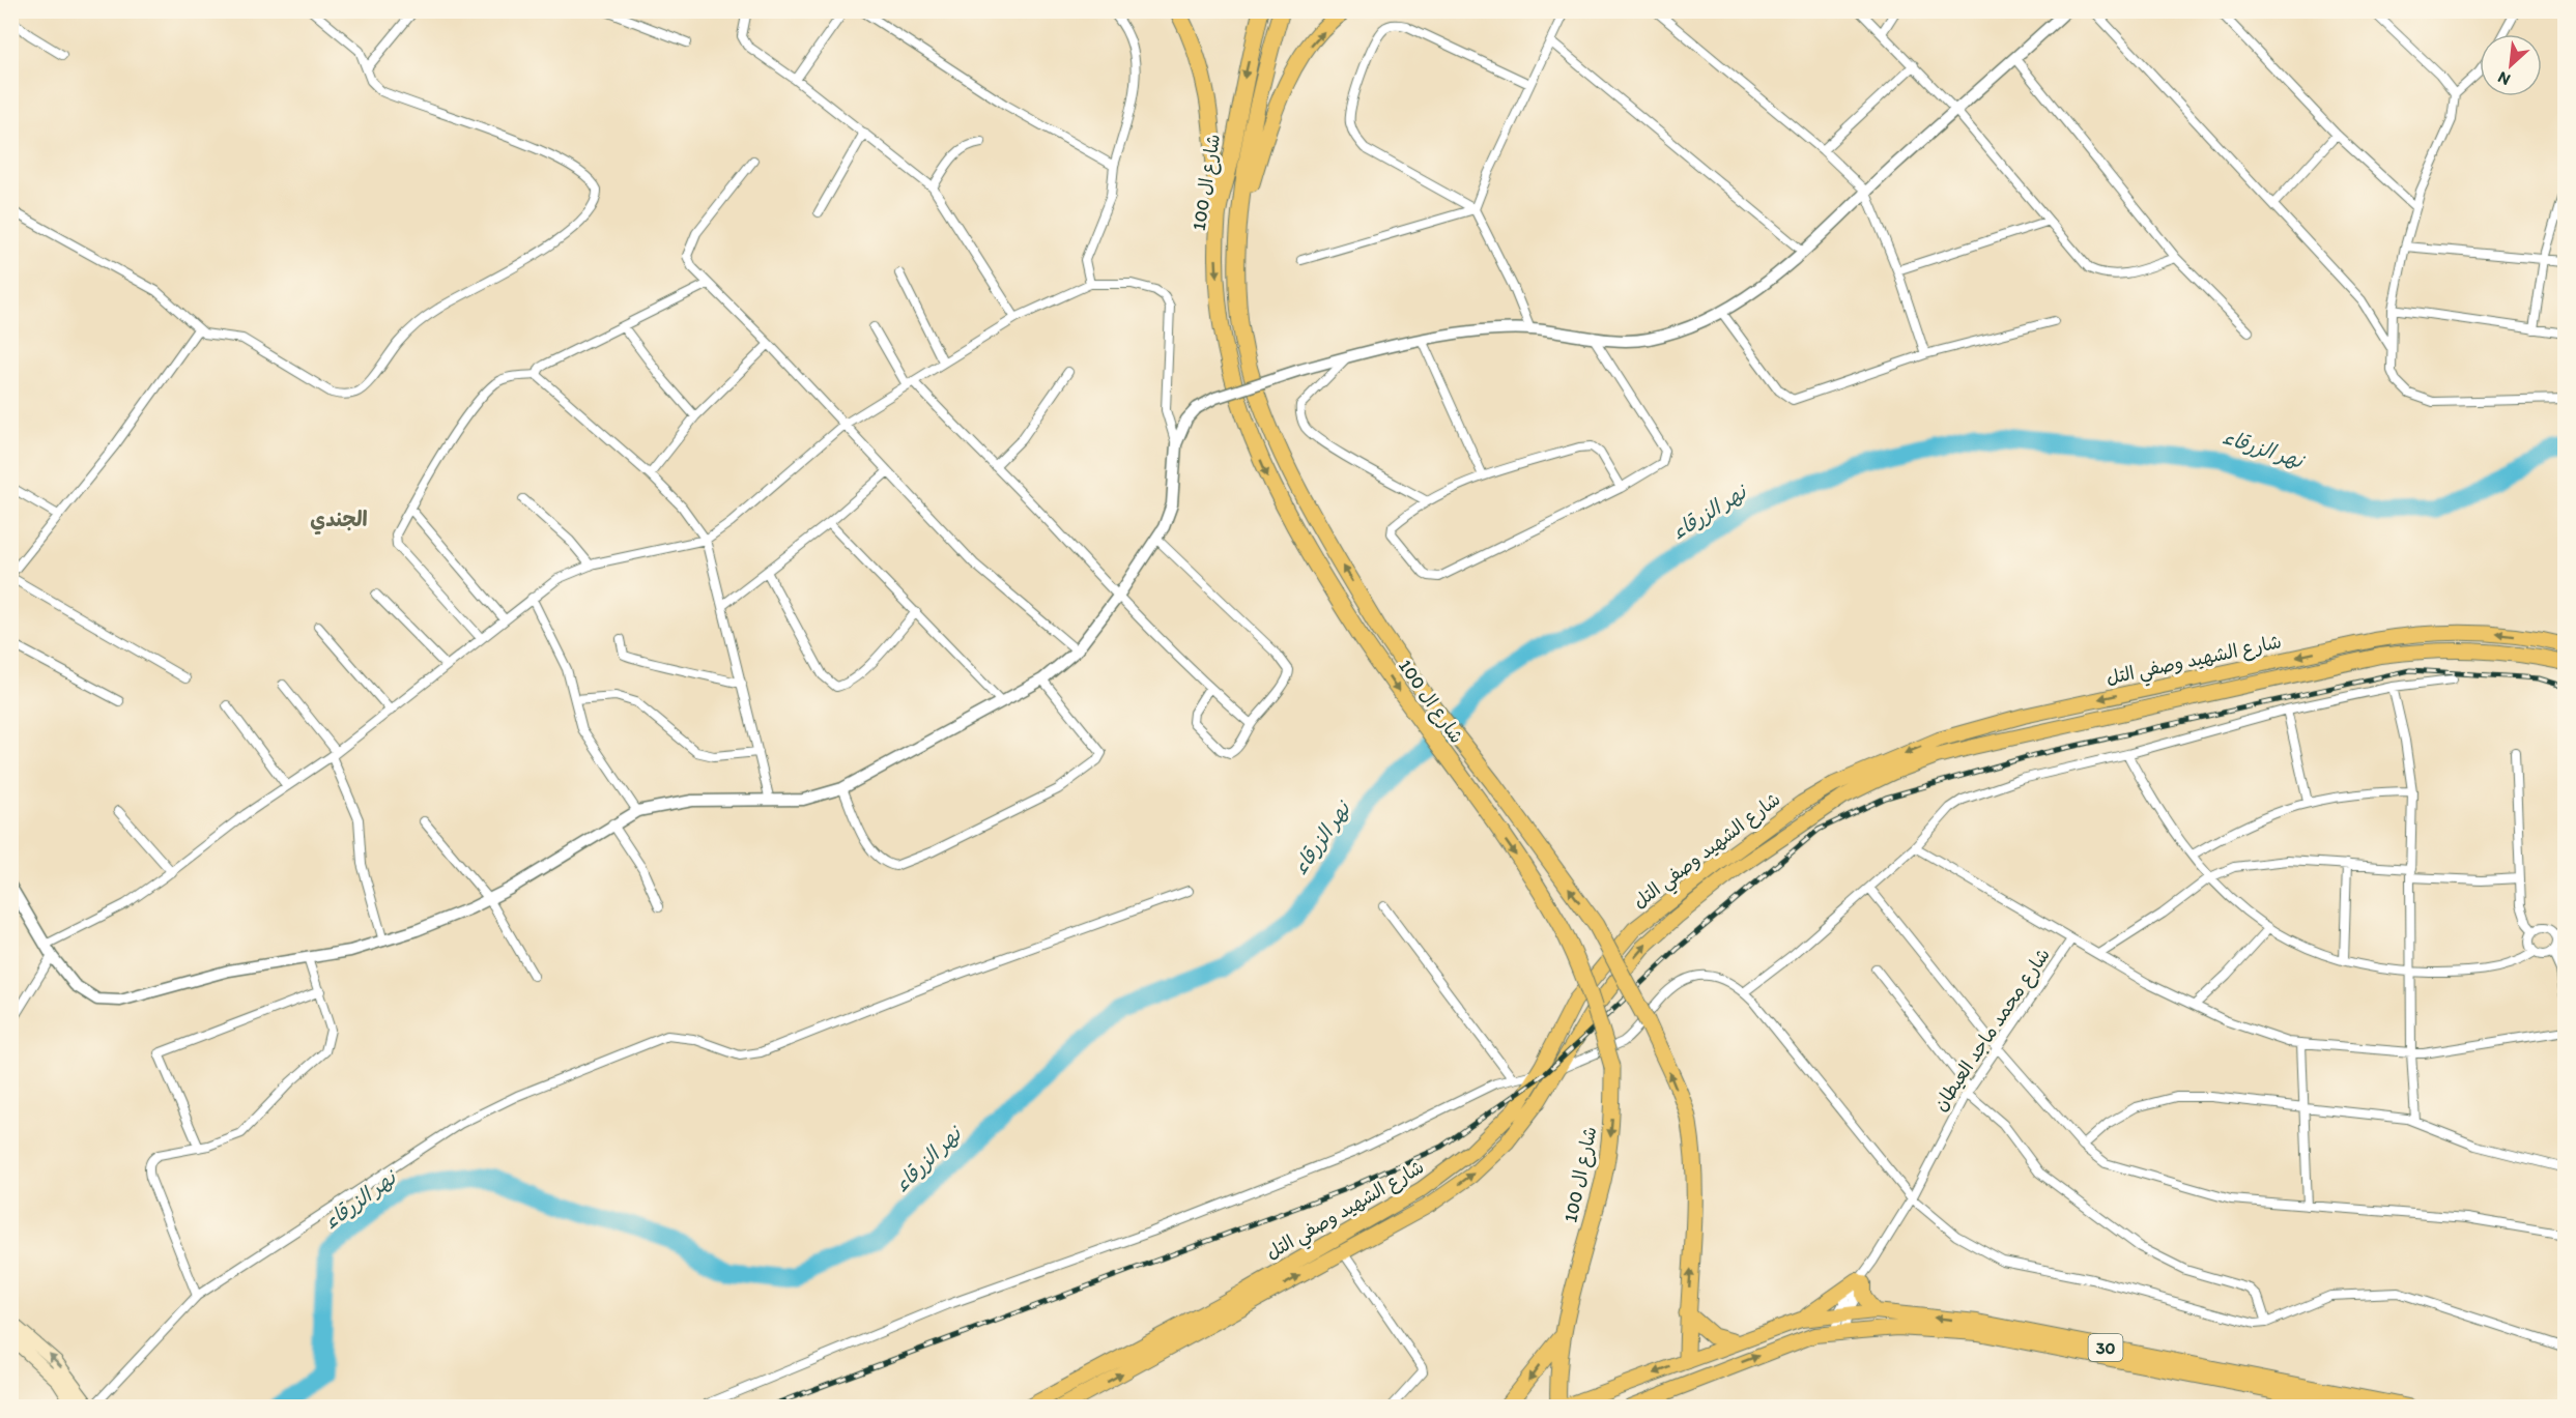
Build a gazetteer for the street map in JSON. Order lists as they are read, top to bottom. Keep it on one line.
{"streets":{"highway":["شارع ال 100"],"main road":["شارع الشهيد وصفي التل","30"],"street":["شارع محمد ماجد العيطان"]},"crossings":[["شارع ال 100","30"],["شارع محمد ماجد العيطان","30"]],"districts":["الجندي"],"water":["نهر الزرقاء"],"north":"bottom left"}
